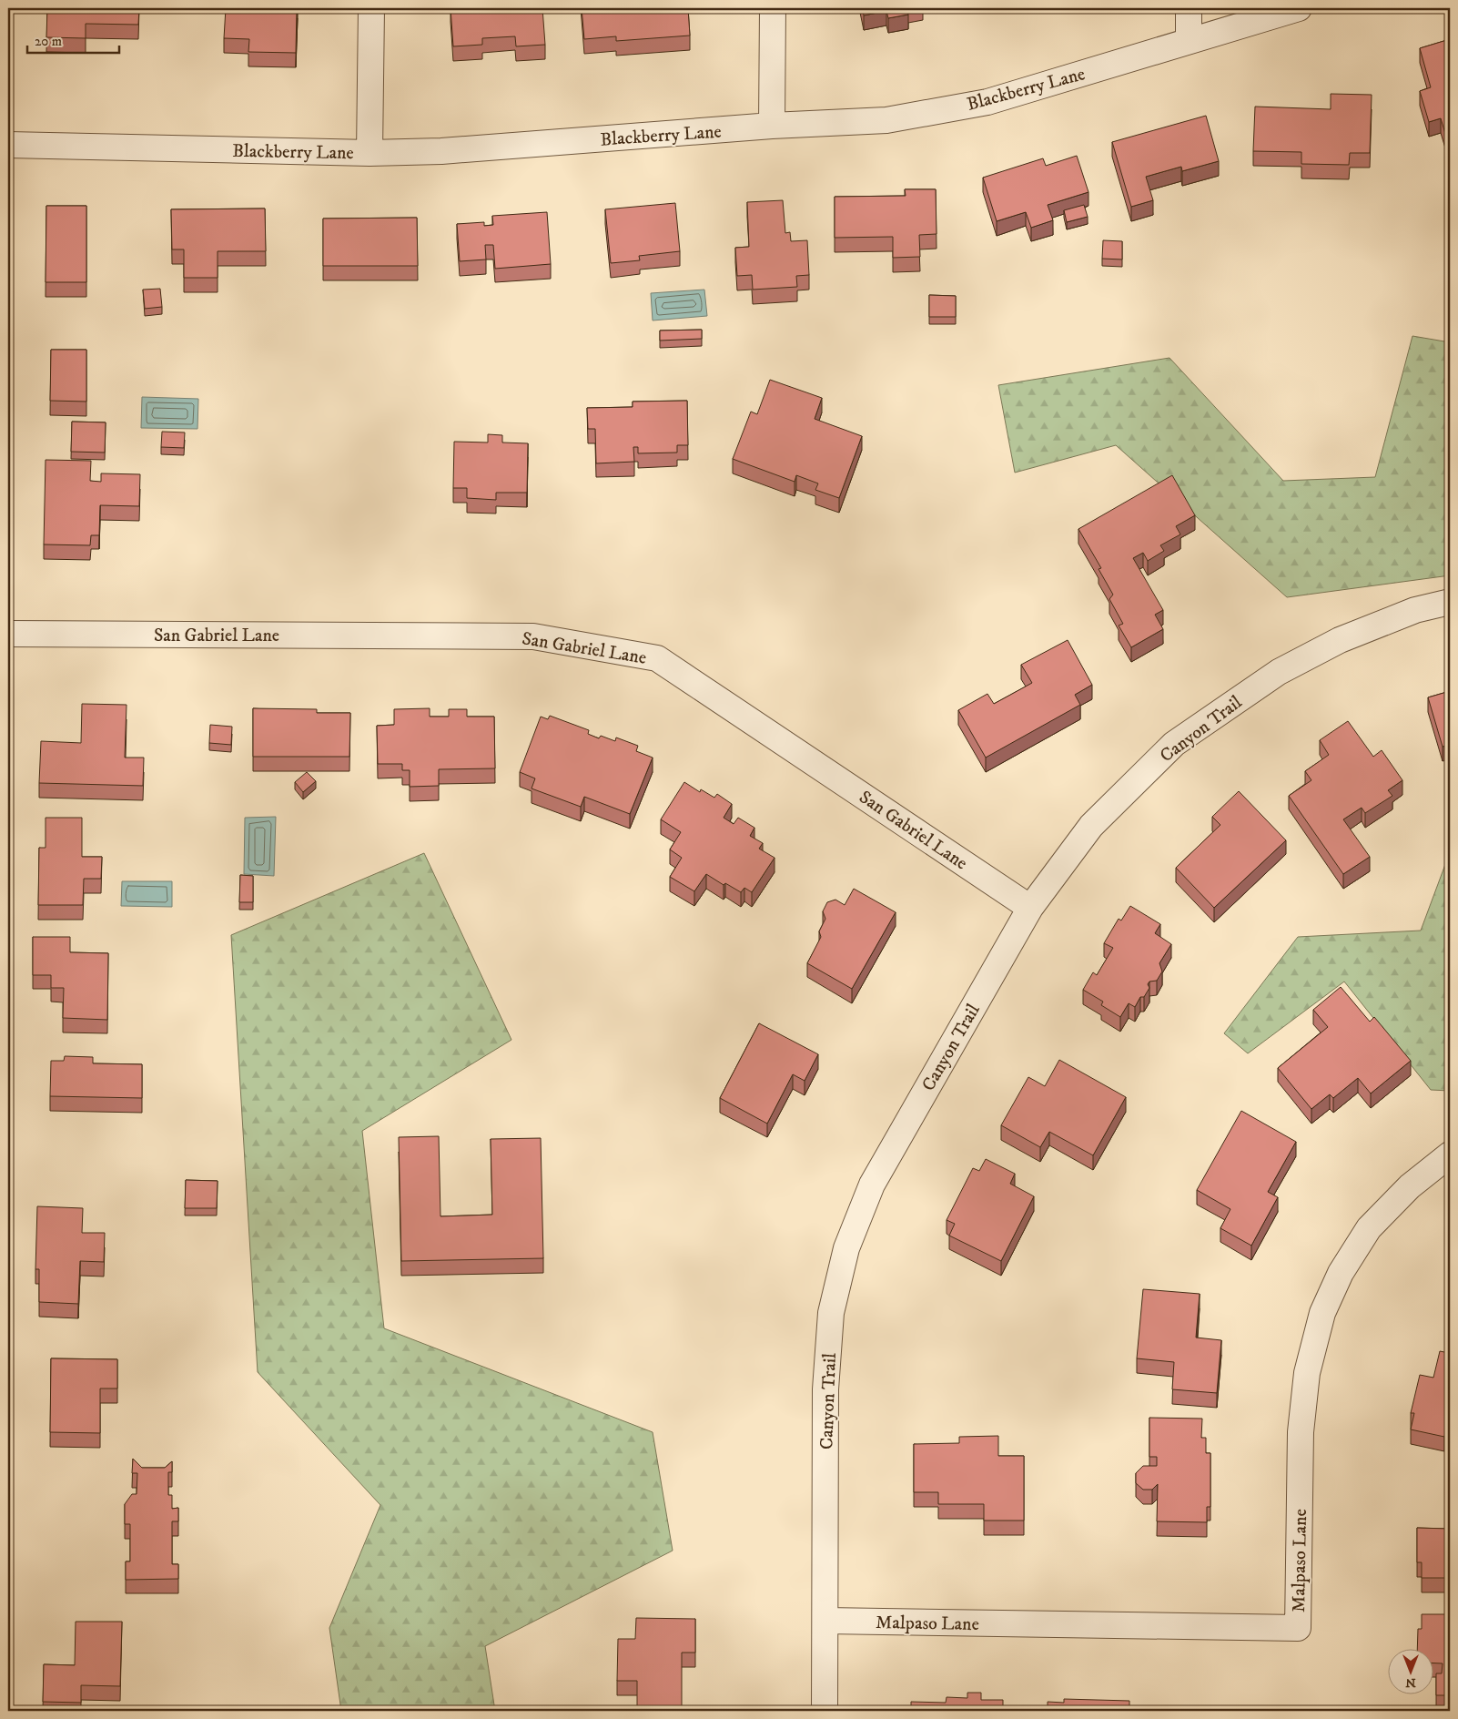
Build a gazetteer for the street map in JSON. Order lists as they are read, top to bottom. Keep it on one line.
{"streets":{"street":["Blackberry Lane","San Gabriel Lane","Canyon Trail","Malpaso Lane"]},"crossings":[["San Gabriel Lane","Canyon Trail"],["Canyon Trail","Malpaso Lane"]],"scale_bar":"20 m","north":"bottom"}
